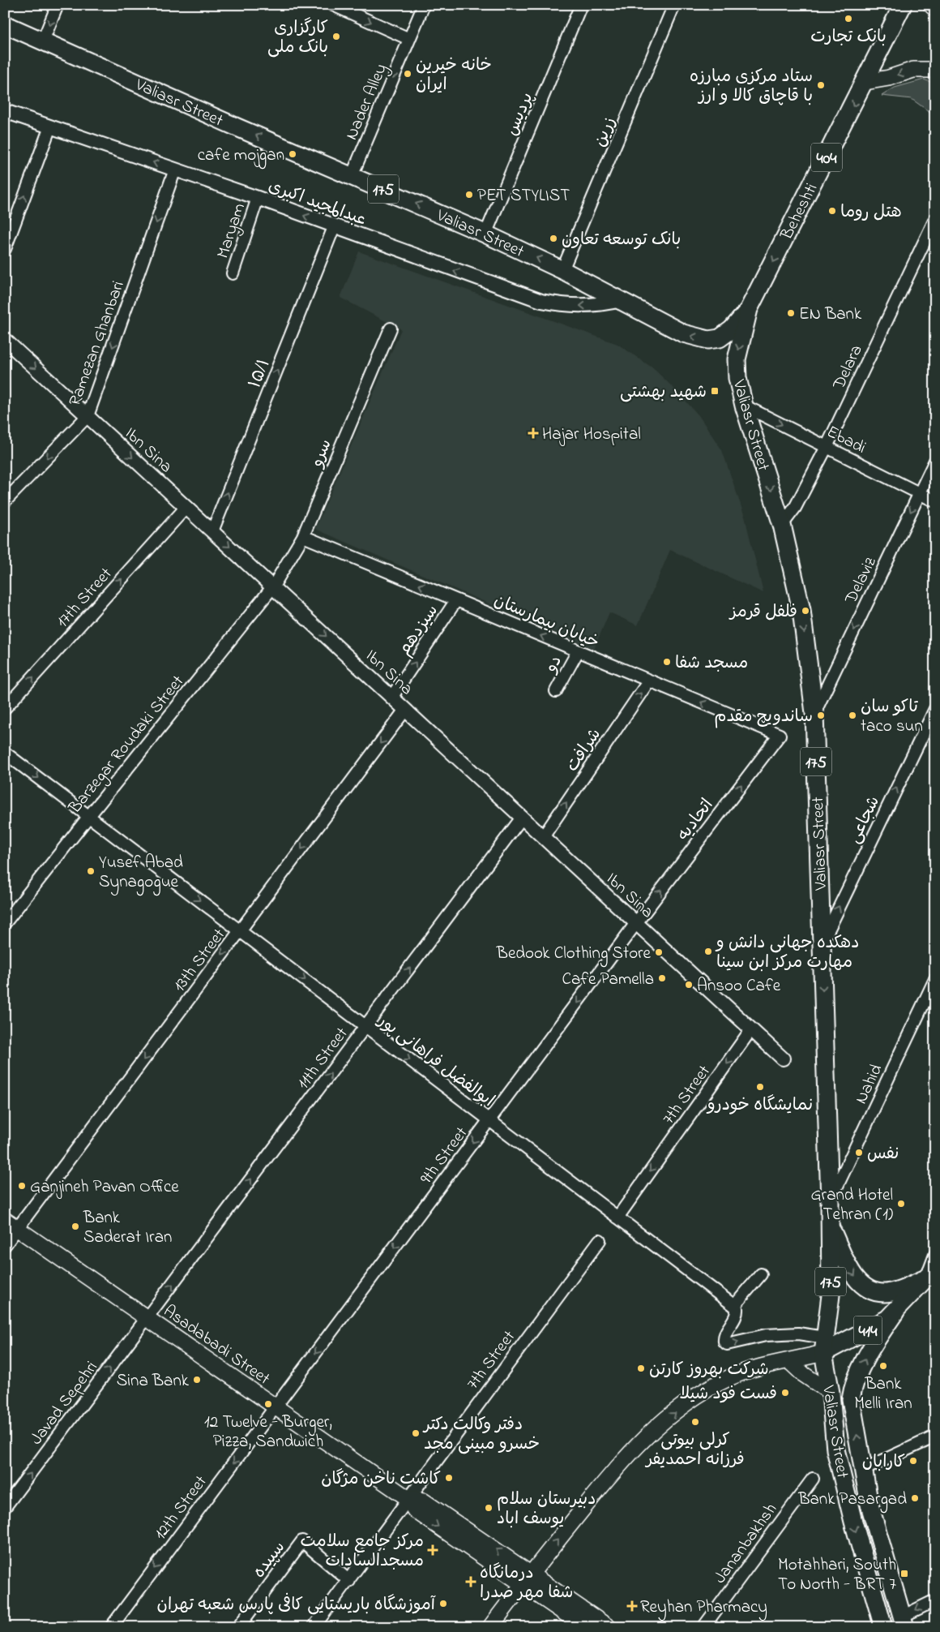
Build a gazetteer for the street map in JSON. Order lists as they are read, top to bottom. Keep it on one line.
{"streets":{"main road":["Valiasr Street","404","175","Beheshti","414","Asadabadi Street"],"street":["Nader Alley","پردیس","زرین","عبدالمجید اکبری","Maryam","Ramezan Ghanbari","Delara","۱۵/۱","Ebadi","Ibn Sina","سرو","Delaviz","17th Street","خیابان بیمارستان","سیزدهم","دو","Barzegar Roudaki Street","شرافت","اتحادیه","شجاعی","13th Street","11th Street","ابوالفضل فراهانی پور","Nahid","7th Street","9th Street","Javad Sepehri","12th Street","Jananbakhsh","سپیده"]},"crossings":[["Valiasr Street","Nader Alley"],["Valiasr Street","پردیس"],["Valiasr Street","زرین"],["Valiasr Street","عبدالمجید اکبری"],["Valiasr Street","Beheshti"],["Valiasr Street","Delara"],["Valiasr Street","Ebadi"],["Valiasr Street","Delaviz"],["Valiasr Street","شجاعی"],["Valiasr Street","Nahid"],["Valiasr Street","414"],["عبدالمجید اکبری","Maryam"],["عبدالمجید اکبری","Ramezan Ghanbari"],["عبدالمجید اکبری","۱۵/۱"],["Ramezan Ghanbari","Ibn Sina"],["Delara","Ebadi"],["۱۵/۱","Ibn Sina"],["Ebadi","Delaviz"],["Ibn Sina","سرو"],["Ibn Sina","17th Street"],["Ibn Sina","سیزدهم"],["Ibn Sina","Barzegar Roudaki Street"],["Ibn Sina","شرافت"],["Ibn Sina","اتحادیه"],["Ibn Sina","13th Street"],["Ibn Sina","11th Street"],["Ibn Sina","7th Street"],["Ibn Sina","9th Street"],["سرو","خیابان بیمارستان"],["سرو","Barzegar Roudaki Street"],["خیابان بیمارستان","سیزدهم"],["خیابان بیمارستان","دو"],["خیابان بیمارستان","شرافت"],["خیابان بیمارستان","اتحادیه"],["Barzegar Roudaki Street","ابوالفضل فراهانی پور"],["اتحادیه","9th Street"],["13th Street","ابوالفضل فراهانی پور"],["13th Street","Asadabadi Street"],["11th Street","ابوالفضل فراهانی پور"],["11th Street","Asadabadi Street"],["11th Street","Javad Sepehri"],["ابوالفضل فراهانی پور","7th Street"],["ابوالفضل فراهانی پور","9th Street"],["7th Street","Asadabadi Street"],["7th Street","سپیده"],["9th Street","Asadabadi Street"],["9th Street","12th Street"],["Asadabadi Street","Javad Sepehri"],["Asadabadi Street","12th Street"]],"one_way":["Nader Alley","عبدالمجید اکبری","Beheshti","Ramezan Ghanbari","۱۵/۱","Ebadi","Ibn Sina","Delaviz","17th Street","خیابان بیمارستان","سیزدهم","شرافت","اتحادیه","شجاعی","13th Street","11th Street","ابوالفضل فراهانی پور","9th Street","Javad Sepehri","12th Street"],"places":{"other":["بانک تجارت","کارگزاری بانک ملی","خانه خیرین ایران","ستاد مرکزی مبارزه با قاچاق کالا و ارز","cafe mojgan","PET STYLIST","هتل روما","بانک توسعه تعاون","EN Bank","فلفل‌ قرمز","مسجد شفا","ساندویچ مقدم","تاکو سان taco sun","Yusef Abad Synagogue","دهکده جهانی دانش و مهارت مرکز ابن سینا","Bedook Clothing Store","Cafe Pamella","Ansoo Cafe","نمایشگاه خودرو","نفس","Ganjineh Pavan Office","Grand Hotel Tehran (1)","Bank Saderat Iran","Bank Melli Iran","شرکت بهروز کارتن","Sina Bank","فست فود شیلا","12 Twelve - Burger, Pizza, Sandwich","کرلی بیوتی فرزانه احمدیفر","دفتر وکالت دکتر خسرو مبینی مجد","کارابان","کاشت ناخن مژگان","Bank Pasargad","دبیرستان سلام یوسف اباد","آموزشگاه باریستایی کافی پارس شعبه تهران"],"transit":["شهید بهشتی","Motahhari, South To North - BRT 7"],"health":["Hajar Hospital","مرکز جامع سلامت مسجدالسادات","درمانگاه شفا مهر صدرا","Reyhan Pharmacy"]}}
